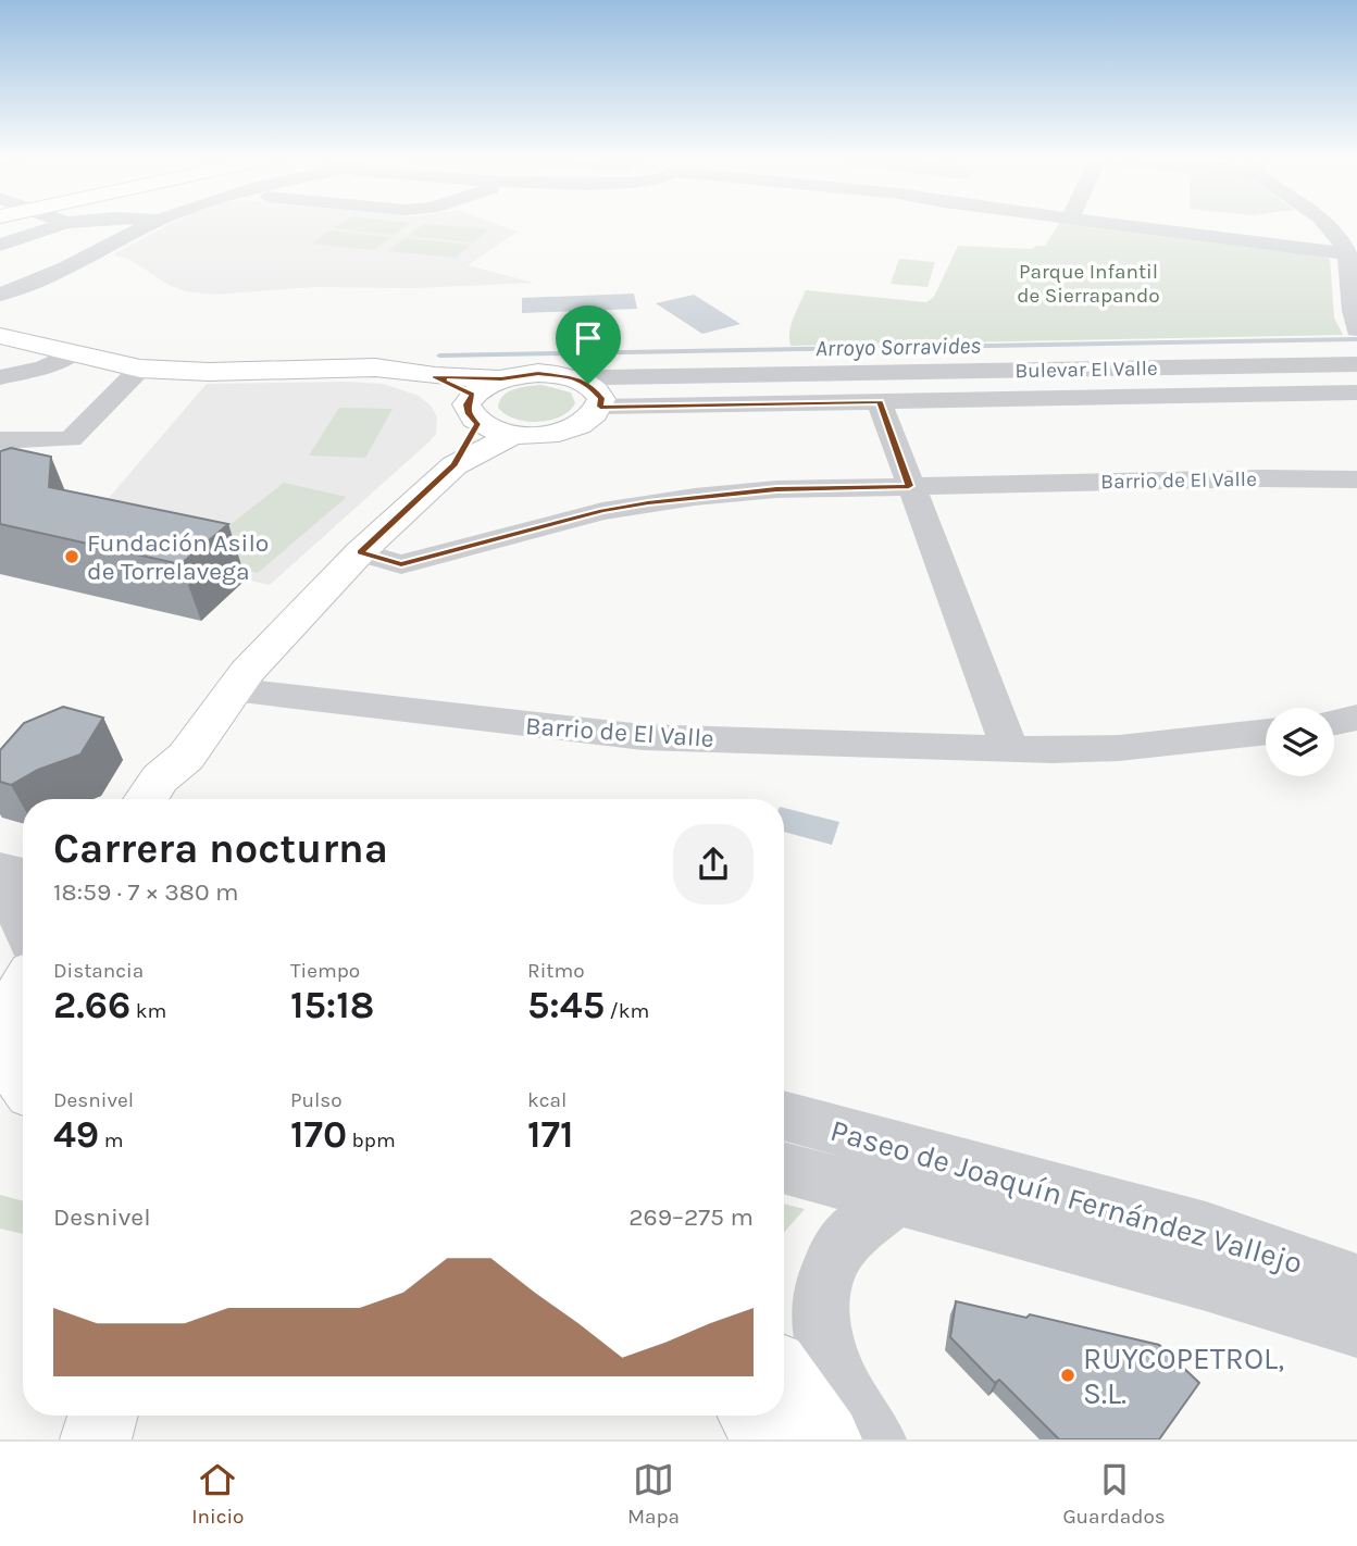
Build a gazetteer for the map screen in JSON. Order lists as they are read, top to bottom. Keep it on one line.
{"streets":{"street":["Bulevar El Valle","Barrio de El Valle","Paseo de Joaquín Fernández Vallejo"]},"water":["Arroyo Sorravides"],"parks":["Parque Infantil de Sierrapando"],"places":["Fundación Asilo de Torrelavega","RUYCOPETROL, S.L."],"page":{"heading":["Carrera nocturna","18:59 · 7 × 380 m"],"stats":[["Distancia","2.66 km"],["Tiempo","15:18"],["Ritmo","5:45 /km"],["Desnivel","49 m"],["Pulso","170 bpm"],["kcal","171"]],"chart":["Desnivel","269–275 m"],"tabs":["Inicio","Mapa","Guardados"]}}
